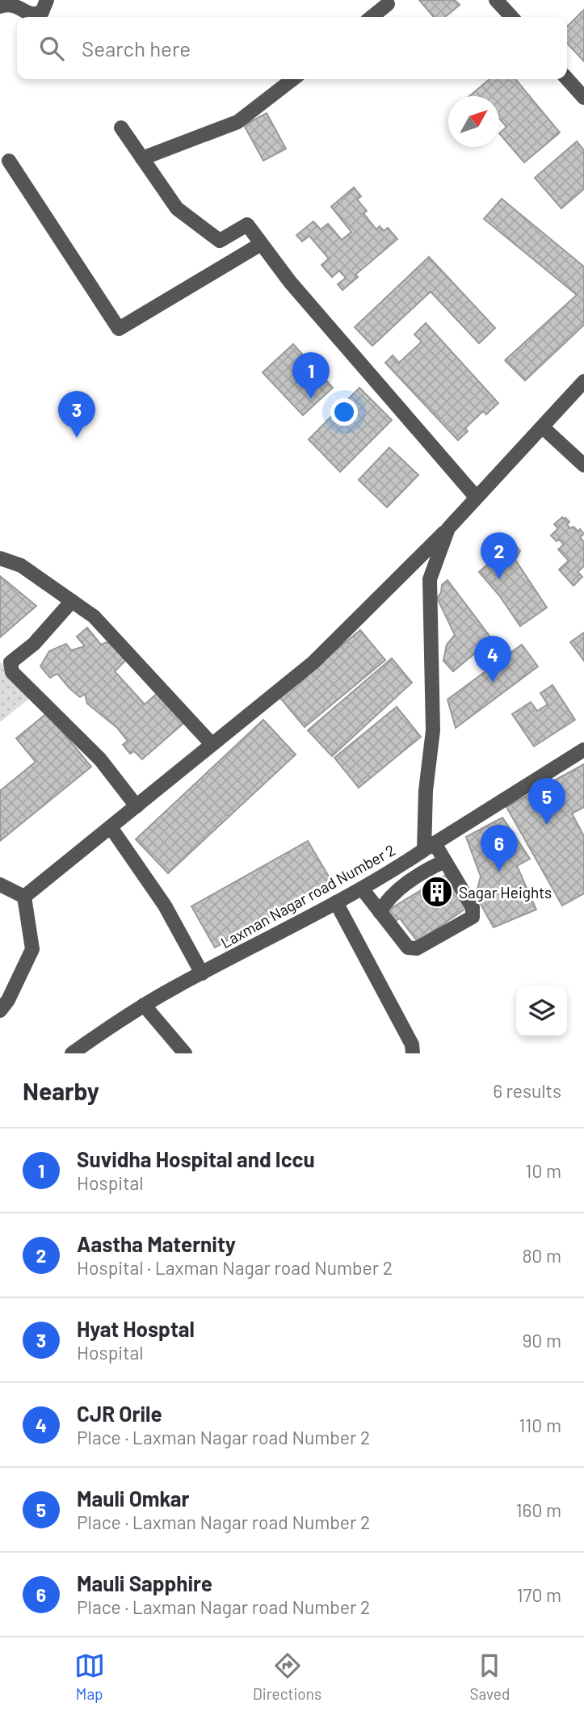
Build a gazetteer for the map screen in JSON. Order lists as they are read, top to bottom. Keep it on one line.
{"streets":{"street":["Laxman Nagar road Number 2"]},"places":{"building":["Sagar Heights"]},"north":"top right","page":{"search":"Search here","pins":["1","3","2","4","5","6"],"heading":["Nearby","6 results"],"list":[{"mark":"1","name":"Suvidha Hospital and Iccu","note":"Hospital","value":"10 m"},{"mark":"2","name":"Aastha Maternity","note":"Hospital · Laxman Nagar road Number 2","value":"80 m"},{"mark":"3","name":"Hyat Hosptal","note":"Hospital","value":"90 m"},{"mark":"4","name":"CJR Orile","note":"Place · Laxman Nagar road Number 2","value":"110 m"},{"mark":"5","name":"Mauli Omkar","note":"Place · Laxman Nagar road Number 2","value":"160 m"},{"mark":"6","name":"Mauli Sapphire","note":"Place · Laxman Nagar road Number 2","value":"170 m"}],"nav":["Map","Directions","Saved"]}}
